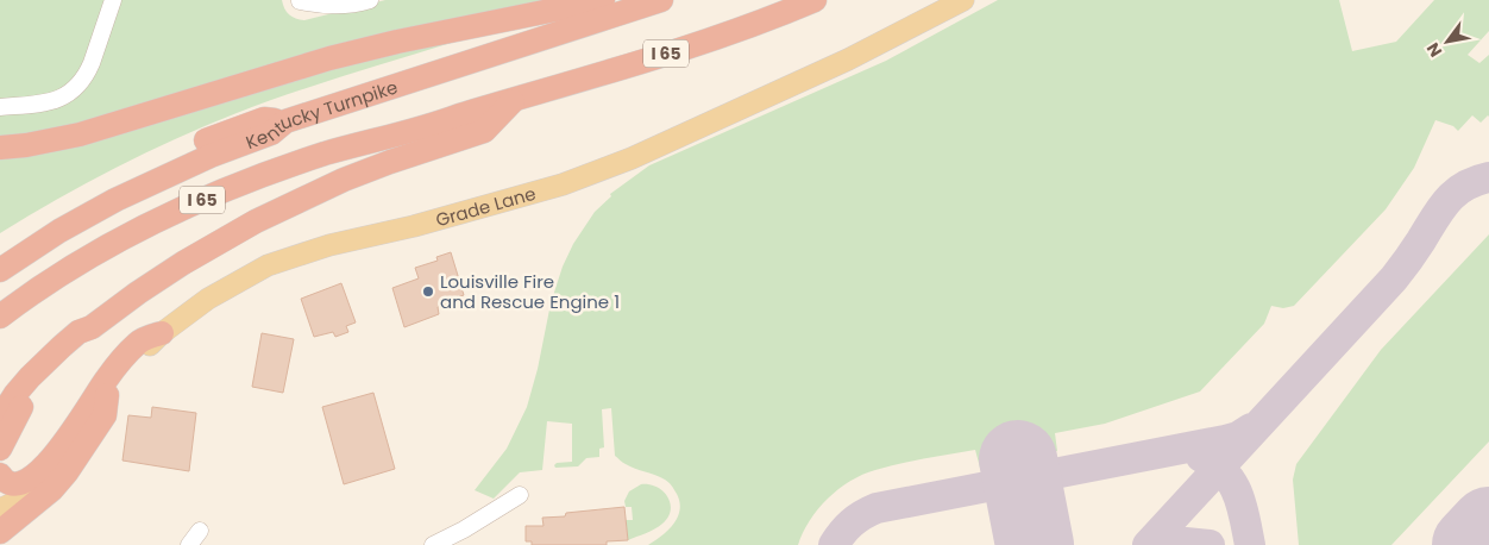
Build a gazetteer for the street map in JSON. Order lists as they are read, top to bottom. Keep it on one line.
{"streets":{"highway":["I 65","Kentucky Turnpike"],"main road":["Grade Lane"]},"places":["Louisville Fire and Rescue Engine 1"],"north":"bottom left"}
